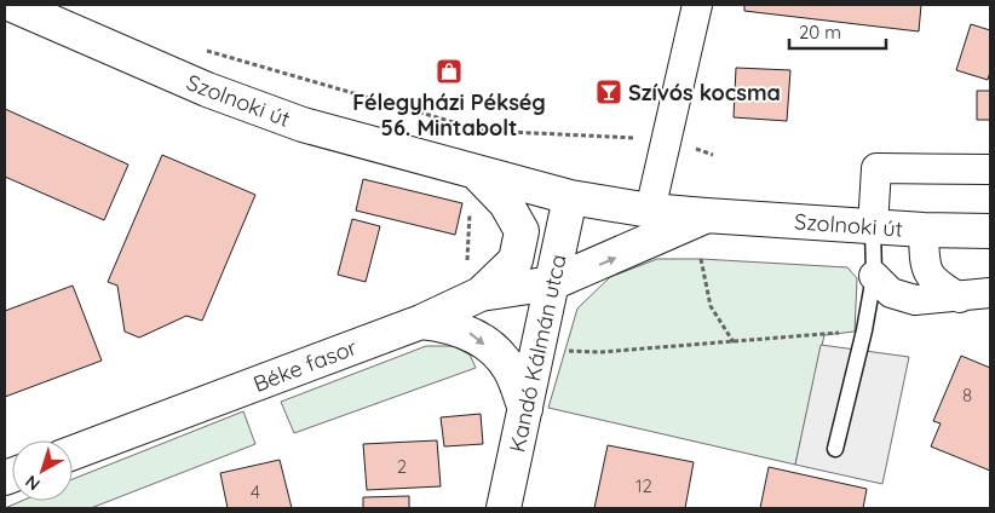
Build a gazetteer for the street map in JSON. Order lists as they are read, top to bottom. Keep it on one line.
{"streets":{"street":["Szolnoki út","Kandó Kálmán utca","Béke fasor"]},"crossings":[["Szolnoki út","Kandó Kálmán utca"],["Szolnoki út","Béke fasor"],["Kandó Kálmán utca","Béke fasor"]],"places":{"shop":["Félegyházi Pékség 56. Mintabolt"],"bar":["Szívós kocsma"]},"house_numbers":["8","2","12","4"],"scale_bar":"20 m","north":"bottom left"}
